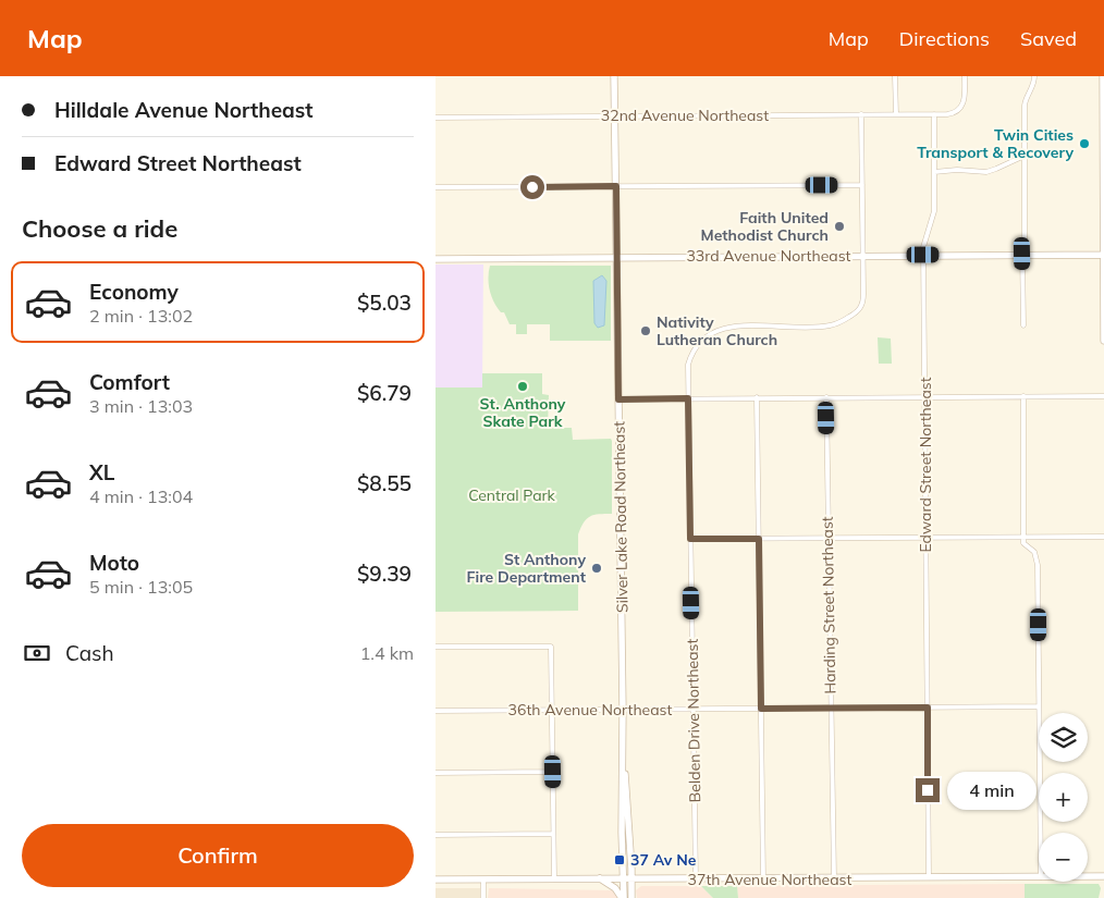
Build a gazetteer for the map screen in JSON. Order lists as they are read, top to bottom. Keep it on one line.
{"streets":{"street":["32nd Avenue Northeast","33rd Avenue Northeast","Edward Street Northeast","Silver Lake Road Northeast","Harding Street Northeast","36th Avenue Northeast","Belden Drive Northeast","37th Avenue Northeast"]},"crossings":[["32nd Avenue Northeast","Edward Street Northeast"],["32nd Avenue Northeast","Silver Lake Road Northeast"],["32nd Avenue Northeast","Belden Drive Northeast"],["33rd Avenue Northeast","Edward Street Northeast"],["33rd Avenue Northeast","Silver Lake Road Northeast"],["33rd Avenue Northeast","Belden Drive Northeast"],["Edward Street Northeast","36th Avenue Northeast"],["Edward Street Northeast","37th Avenue Northeast"],["Silver Lake Road Northeast","36th Avenue Northeast"],["Silver Lake Road Northeast","37th Avenue Northeast"],["Harding Street Northeast","36th Avenue Northeast"],["Harding Street Northeast","37th Avenue Northeast"],["36th Avenue Northeast","Belden Drive Northeast"],["Belden Drive Northeast","37th Avenue Northeast"]],"parks":["Central Park"],"places":{"other":["Twin Cities Transport & Recovery","Faith United Methodist Church","Nativity Lutheran Church","St. Anthony Skate Park","St Anthony Fire Department"],"transit":["37 Av Ne"]},"page":{"header":"Map","nav":["Map","Directions","Saved"],"banner":["Hilldale Avenue Northeast","Edward Street Northeast"],"heading":"Choose a ride","list":[{"name":"Economy","note":"2 min · 13:02","value":"$5.03"},{"name":"Comfort","note":"3 min · 13:03","value":"$6.79"},{"name":"XL","note":"4 min · 13:04","value":"$8.55"},{"name":"Moto","note":"5 min · 13:05","value":"$9.39"}],"pay":["Cash","1.4 km"],"map_buttons":["+","−"],"bubble":"4 min","buttons":"Confirm"}}
